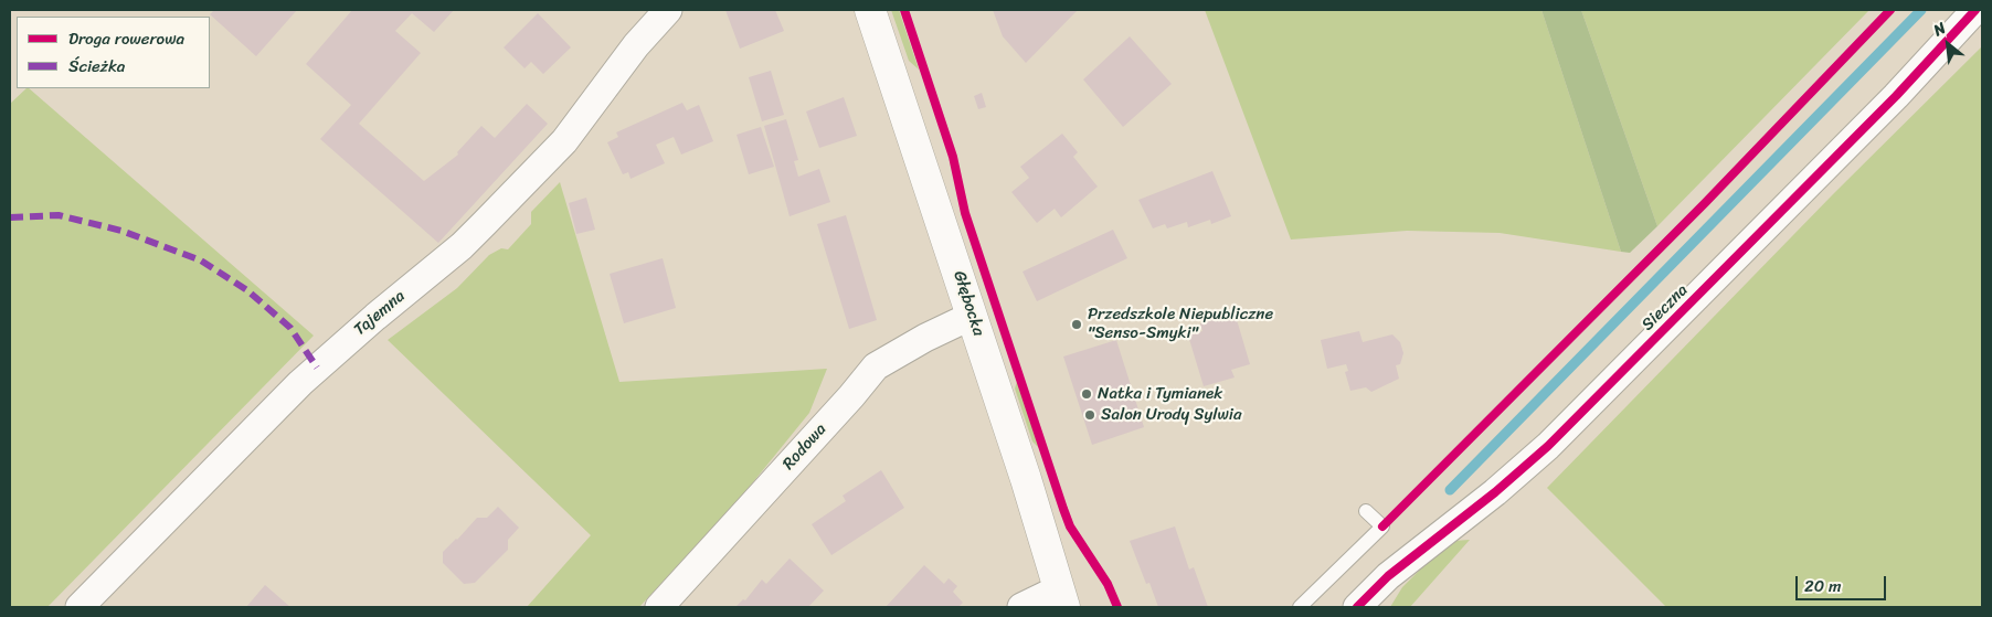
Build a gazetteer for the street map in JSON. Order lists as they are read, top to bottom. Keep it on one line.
{"streets":{"street":["Głębocka","Sieczna","Tajemna","Rodowa"]},"crossings":[["Głębocka","Rodowa"]],"places":["Przedszkole Niepubliczne \"Senso-Smyki\"","Natka i Tymianek","Salon Urody Sylwia"],"legend":["Droga rowerowa","Ścieżka"],"scale_bar":"20 m","north":"top left"}
